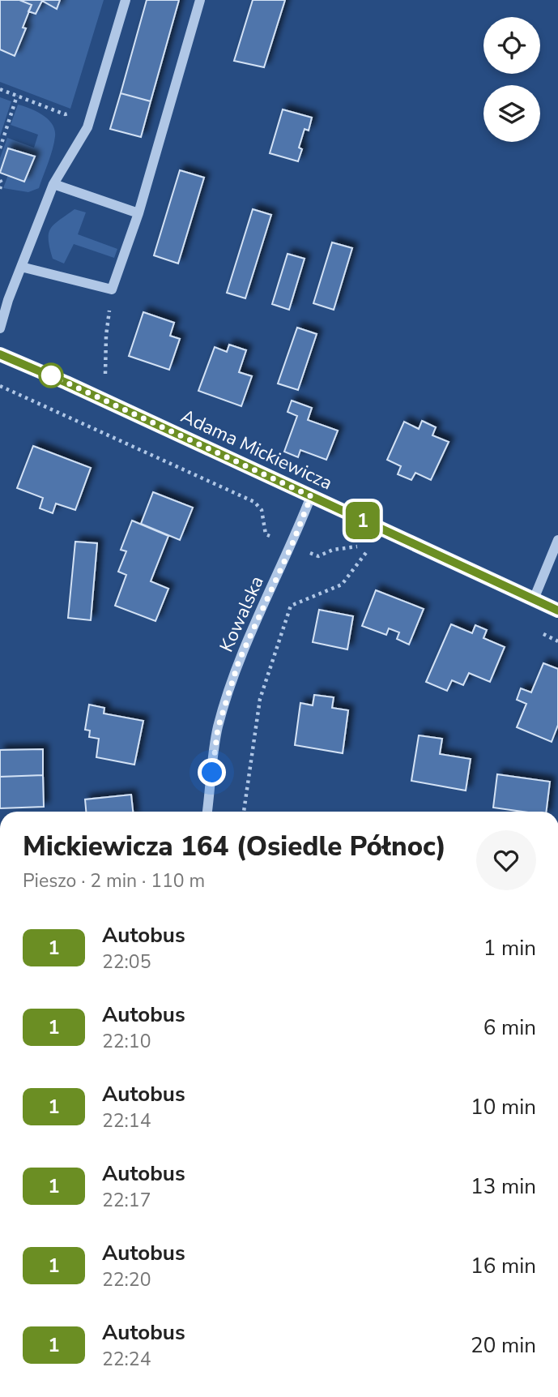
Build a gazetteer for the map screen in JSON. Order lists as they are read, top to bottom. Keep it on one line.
{"streets":{"main road":["Adama Mickiewicza"],"street":["Kowalska"]},"crossings":[["Adama Mickiewicza","Kowalska"]],"lines":["bus line 1"],"page":{"on_map":"1","heading":["Mickiewicza 164 (Osiedle Północ)","Pieszo · 2 min · 110 m"],"list":[{"mark":"1","name":"Autobus","note":"22:05","value":"1 min"},{"mark":"1","name":"Autobus","note":"22:10","value":"6 min"},{"mark":"1","name":"Autobus","note":"22:14","value":"10 min"},{"mark":"1","name":"Autobus","note":"22:17","value":"13 min"},{"mark":"1","name":"Autobus","note":"22:20","value":"16 min"},{"mark":"1","name":"Autobus","note":"22:24","value":"20 min"}]}}
